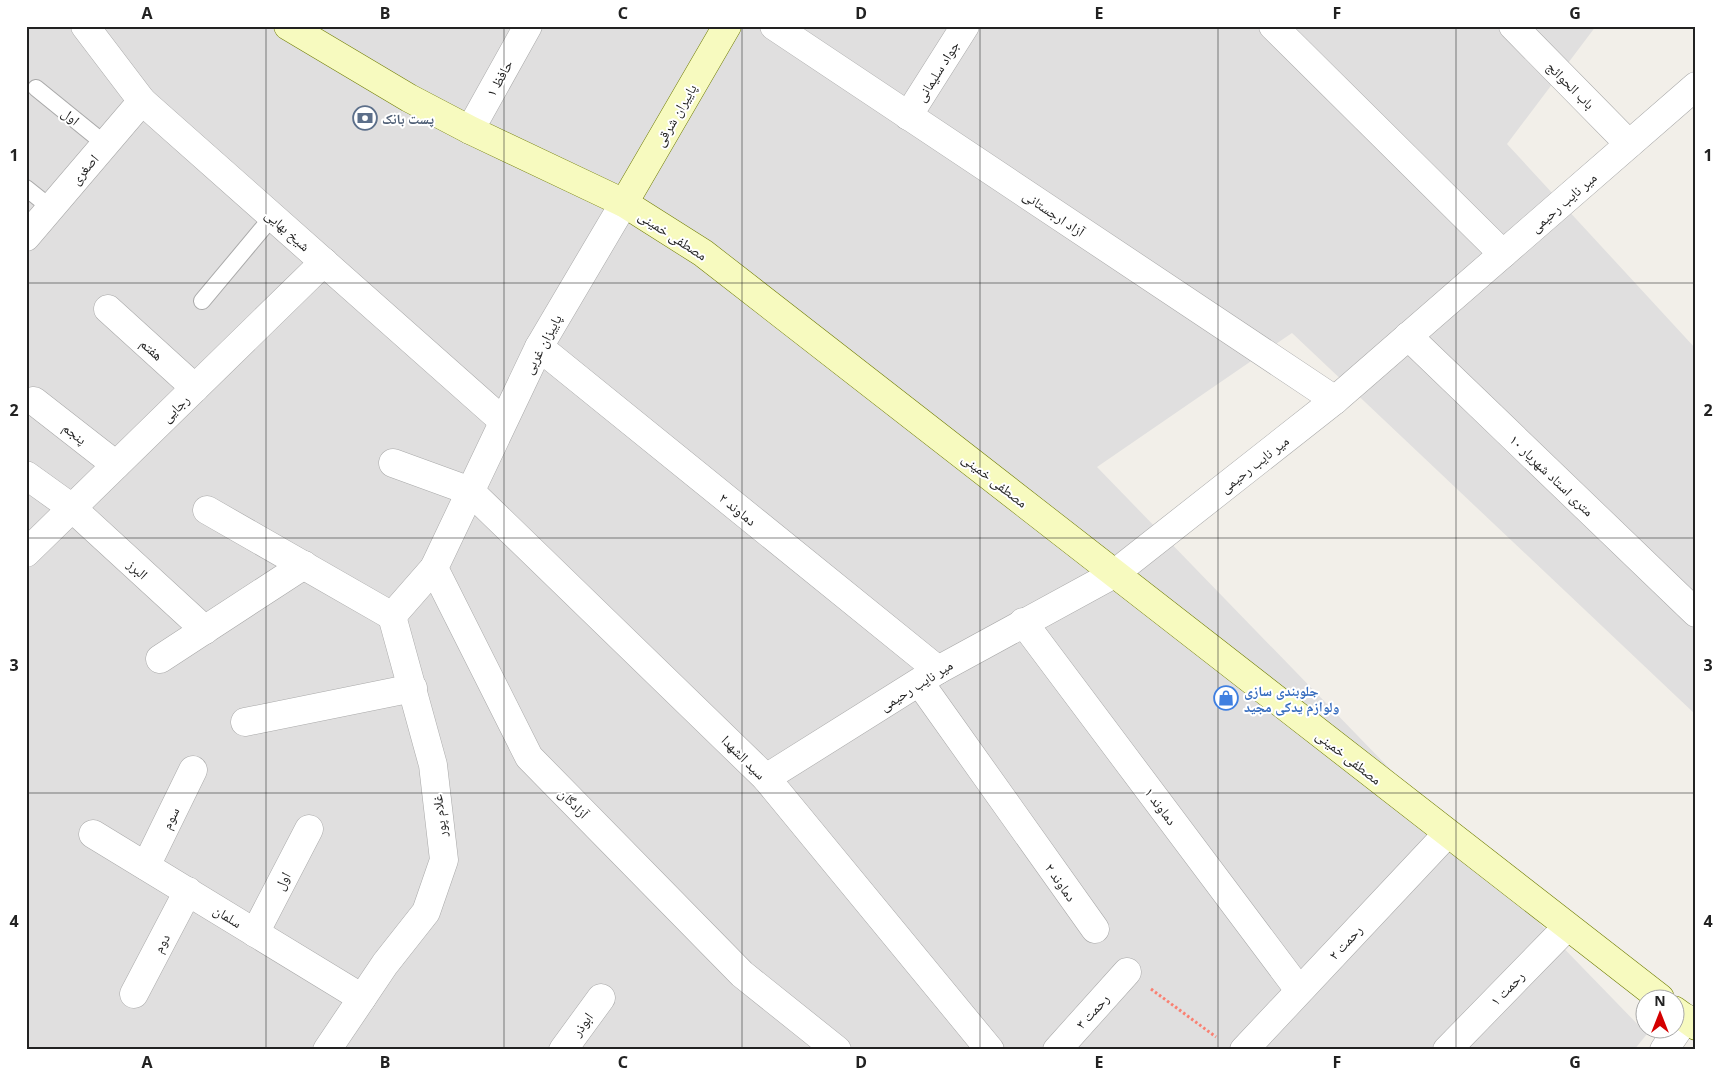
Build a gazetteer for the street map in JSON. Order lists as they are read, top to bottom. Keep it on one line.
{"streets":{"main road":["پاییران شرقی","مصطفی خمینی"],"street":["جواد سلیمانی","حافظ ۱","باب الحوائج","اول","اصغری","میر نایب رحیمی","آزاد ارجستانی","شیخ بهایی","پاییزان غربی","هفتم","رجایی","پنجم","۱۰ متری استاد شهریار","دماوند ۲","البرز","سید الشهدا","آزادگان","دماوند ۱","غلام پور","سوم","سلمان","رحمت ۲","دوم","رحمت ۱","رحمت ۳","ابوذر"]},"crossings":[["جواد سلیمانی","آزاد ارجستانی"],["حافظ ۱","مصطفی خمینی"],["باب الحوائج","میر نایب رحیمی"],["پاییران شرقی","مصطفی خمینی"],["پاییران شرقی","پاییزان غربی"],["اول","اصغری"],["اول","سلمان"],["اصغری","شیخ بهایی"],["میر نایب رحیمی","آزاد ارجستانی"],["میر نایب رحیمی","مصطفی خمینی"],["میر نایب رحیمی","۱۰ متری استاد شهریار"],["میر نایب رحیمی","دماوند ۲"],["میر نایب رحیمی","سید الشهدا"],["میر نایب رحیمی","دماوند ۱"],["شیخ بهایی","پاییزان غربی"],["شیخ بهایی","رجایی"],["مصطفی خمینی","پاییزان غربی"],["مصطفی خمینی","رحمت ۲"],["مصطفی خمینی","رحمت ۱"],["پاییزان غربی","دماوند ۲"],["پاییزان غربی","سید الشهدا"],["هفتم","رجایی"],["رجایی","پنجم"],["رجایی","البرز"],["دماوند ۱","رحمت ۲"],["غلام پور","سلمان"],["سوم","سلمان"],["سلمان","دوم"]],"places":{"bank":["پست بانک"],"shop":["جلوبندی سازی ولوازم یدکی مجید"]},"north":"top","grid":{"columns":["A","B","C","D","E","F","G"],"rows":["1","2","3","4"]}}
